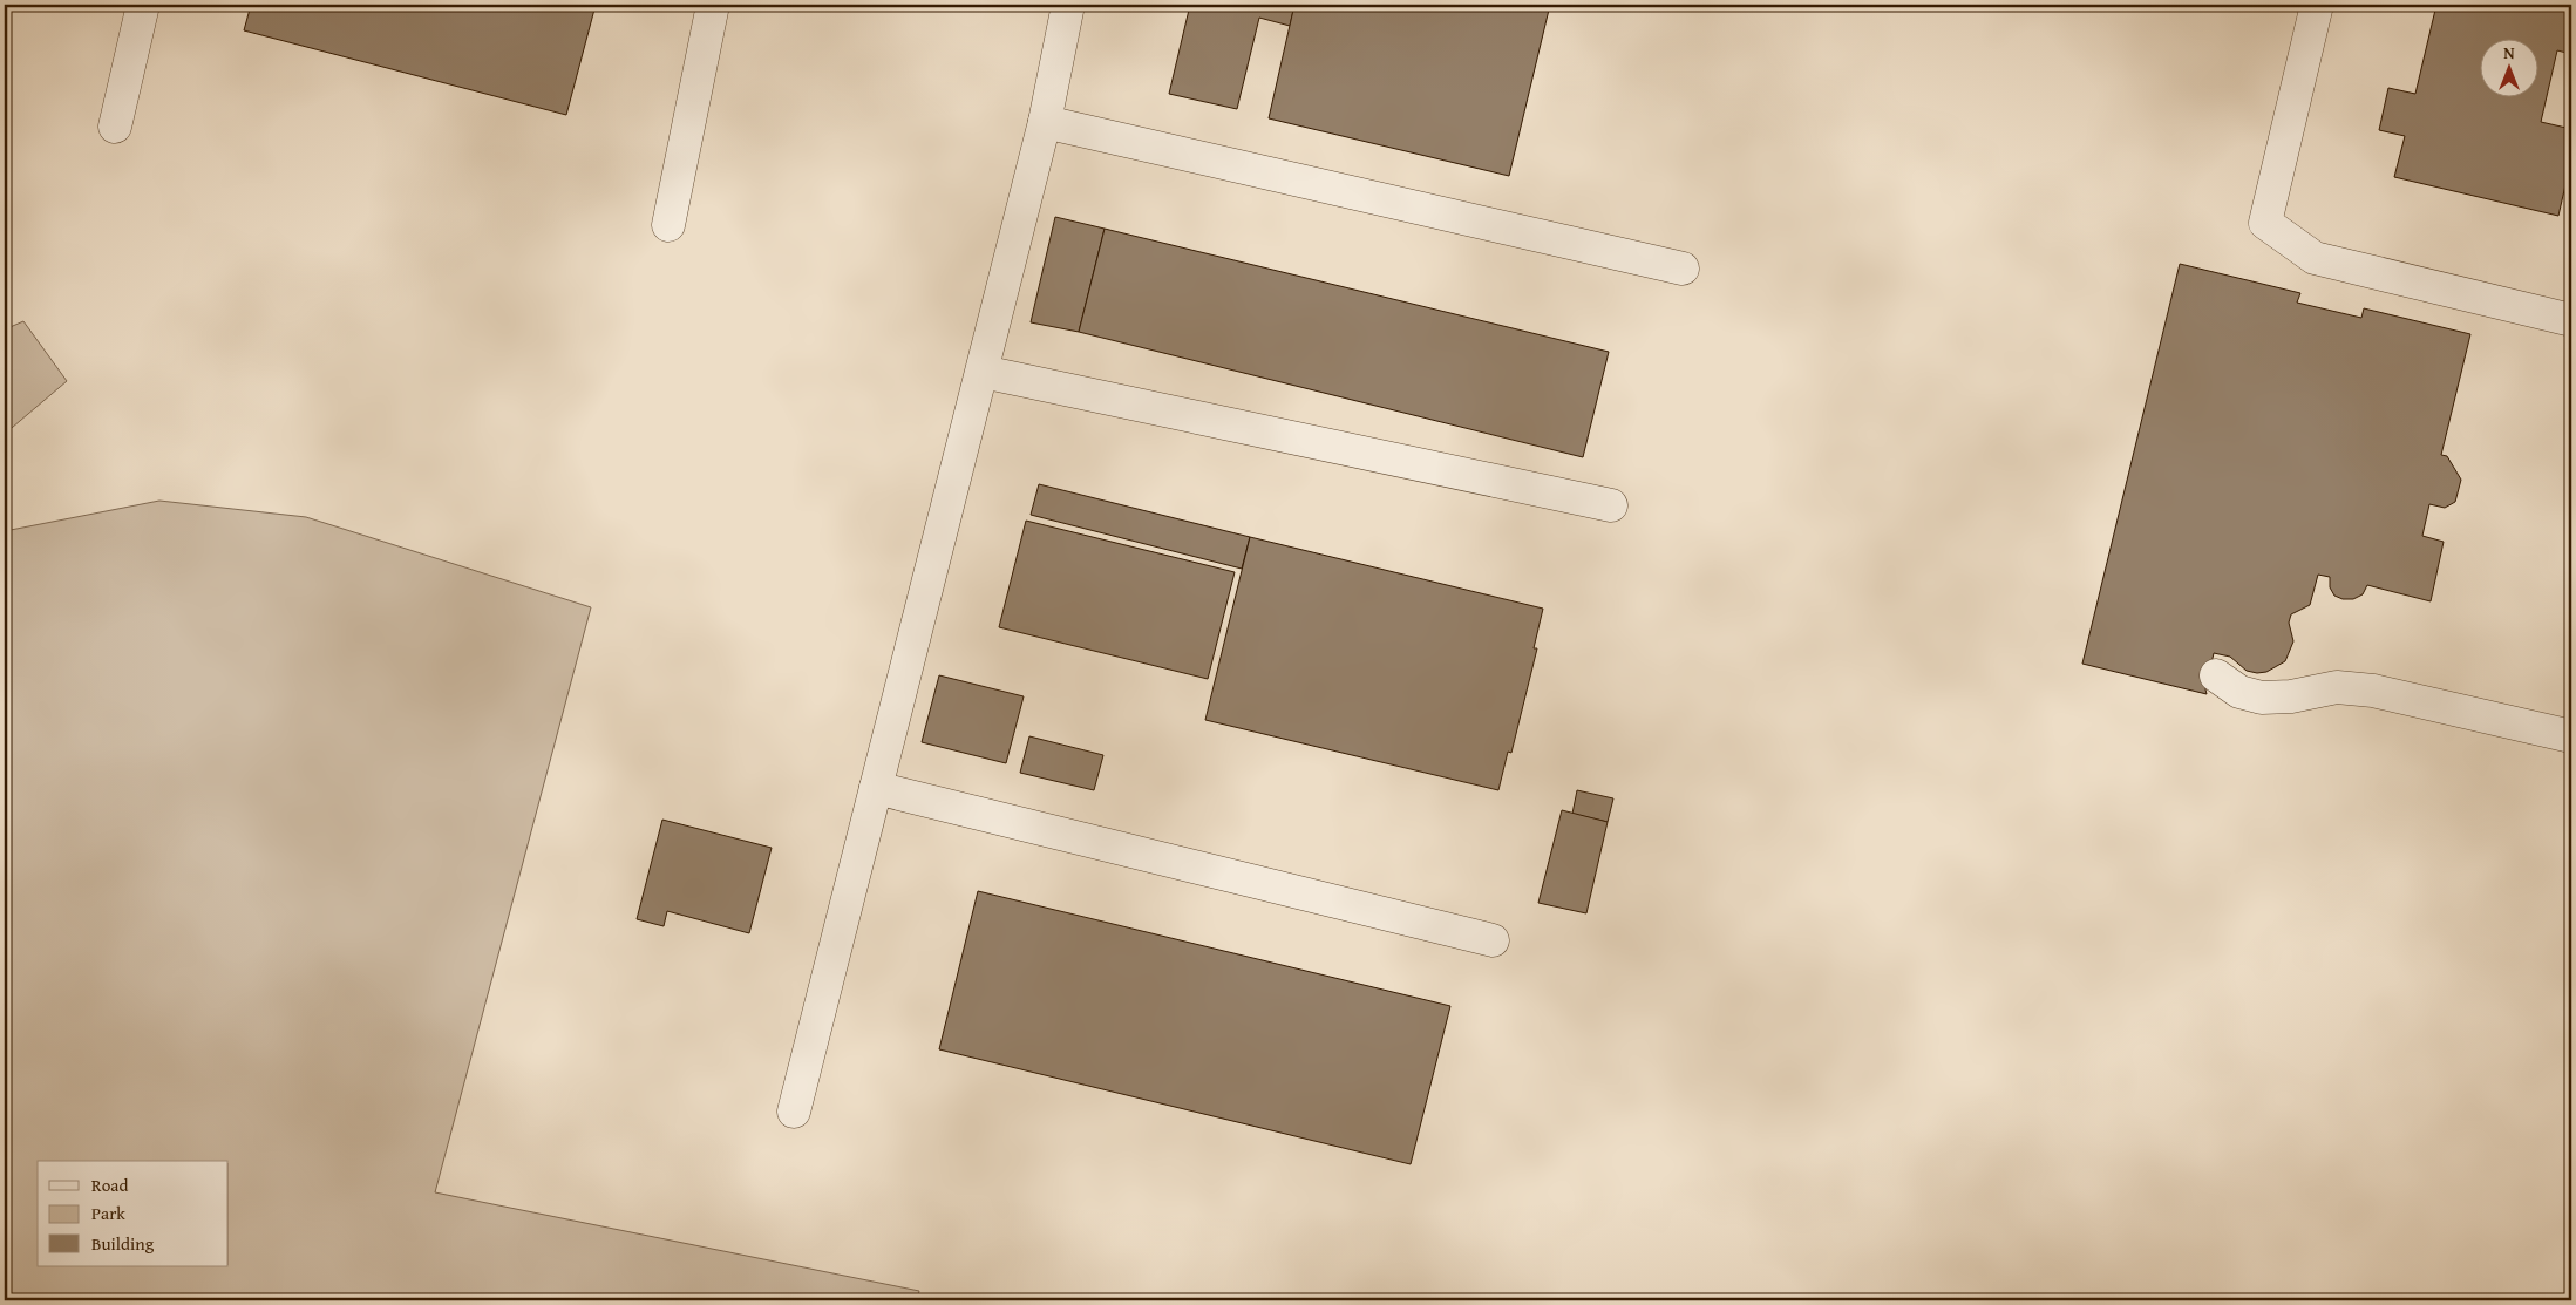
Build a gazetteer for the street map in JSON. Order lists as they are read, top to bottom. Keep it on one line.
{"legend":["Road","Park","Building"],"north":"top"}
